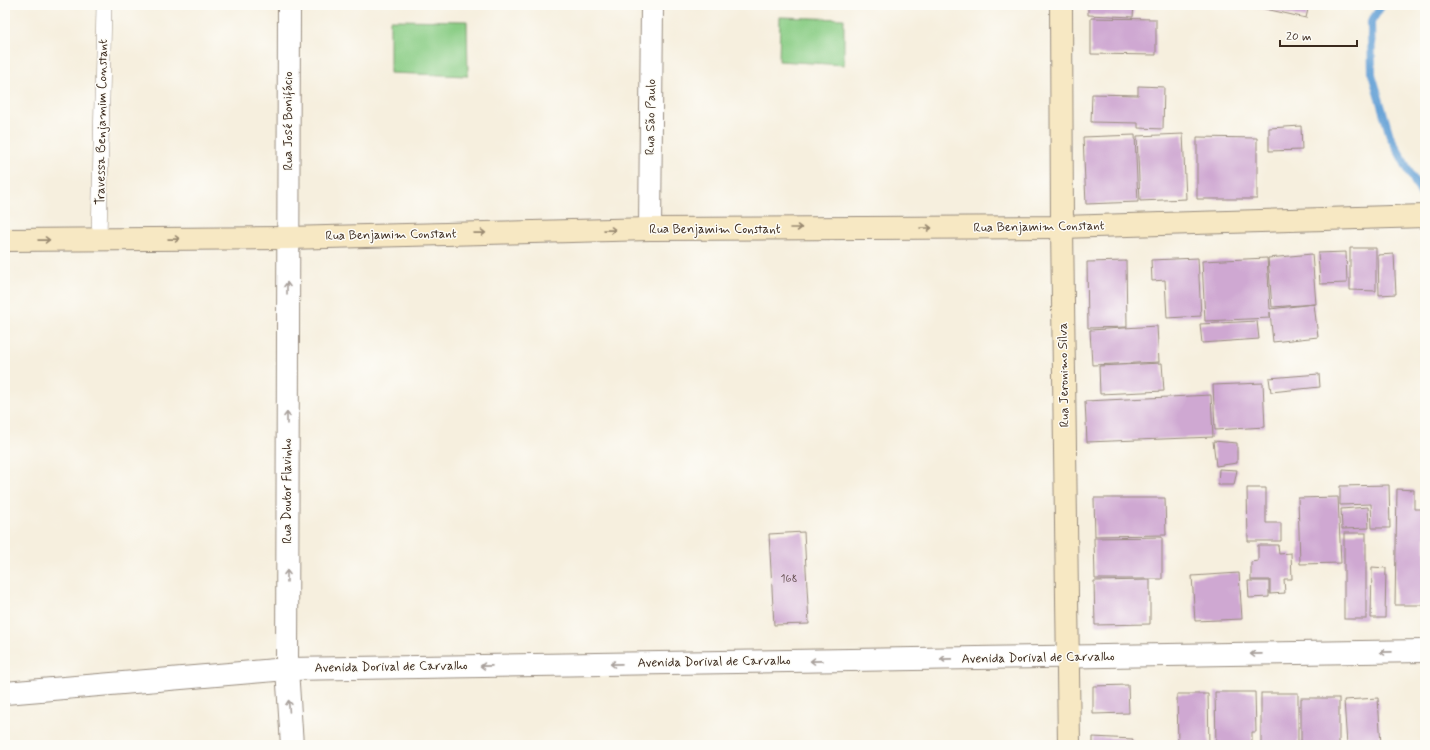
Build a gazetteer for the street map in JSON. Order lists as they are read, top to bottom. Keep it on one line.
{"streets":{"street":["Rua São Paulo","Rua José Bonifácio","Rua Benjamim Constant","Rua Jeronimo Silva","Rua Doutor Flavinho","Avenida Dorival de Carvalho"],"lane":["Travessa Benjamim Constant"]},"crossings":[["Rua São Paulo","Rua Benjamim Constant"],["Rua José Bonifácio","Rua Benjamim Constant"],["Rua José Bonifácio","Rua Doutor Flavinho"],["Travessa Benjamim Constant","Rua Benjamim Constant"],["Rua Benjamim Constant","Rua Jeronimo Silva"],["Rua Benjamim Constant","Rua Doutor Flavinho"],["Rua Jeronimo Silva","Avenida Dorival de Carvalho"],["Rua Doutor Flavinho","Avenida Dorival de Carvalho"]],"one_way":["Rua Benjamim Constant","Rua Doutor Flavinho","Avenida Dorival de Carvalho"],"house_numbers":["168"],"scale_bar":"20 m"}
